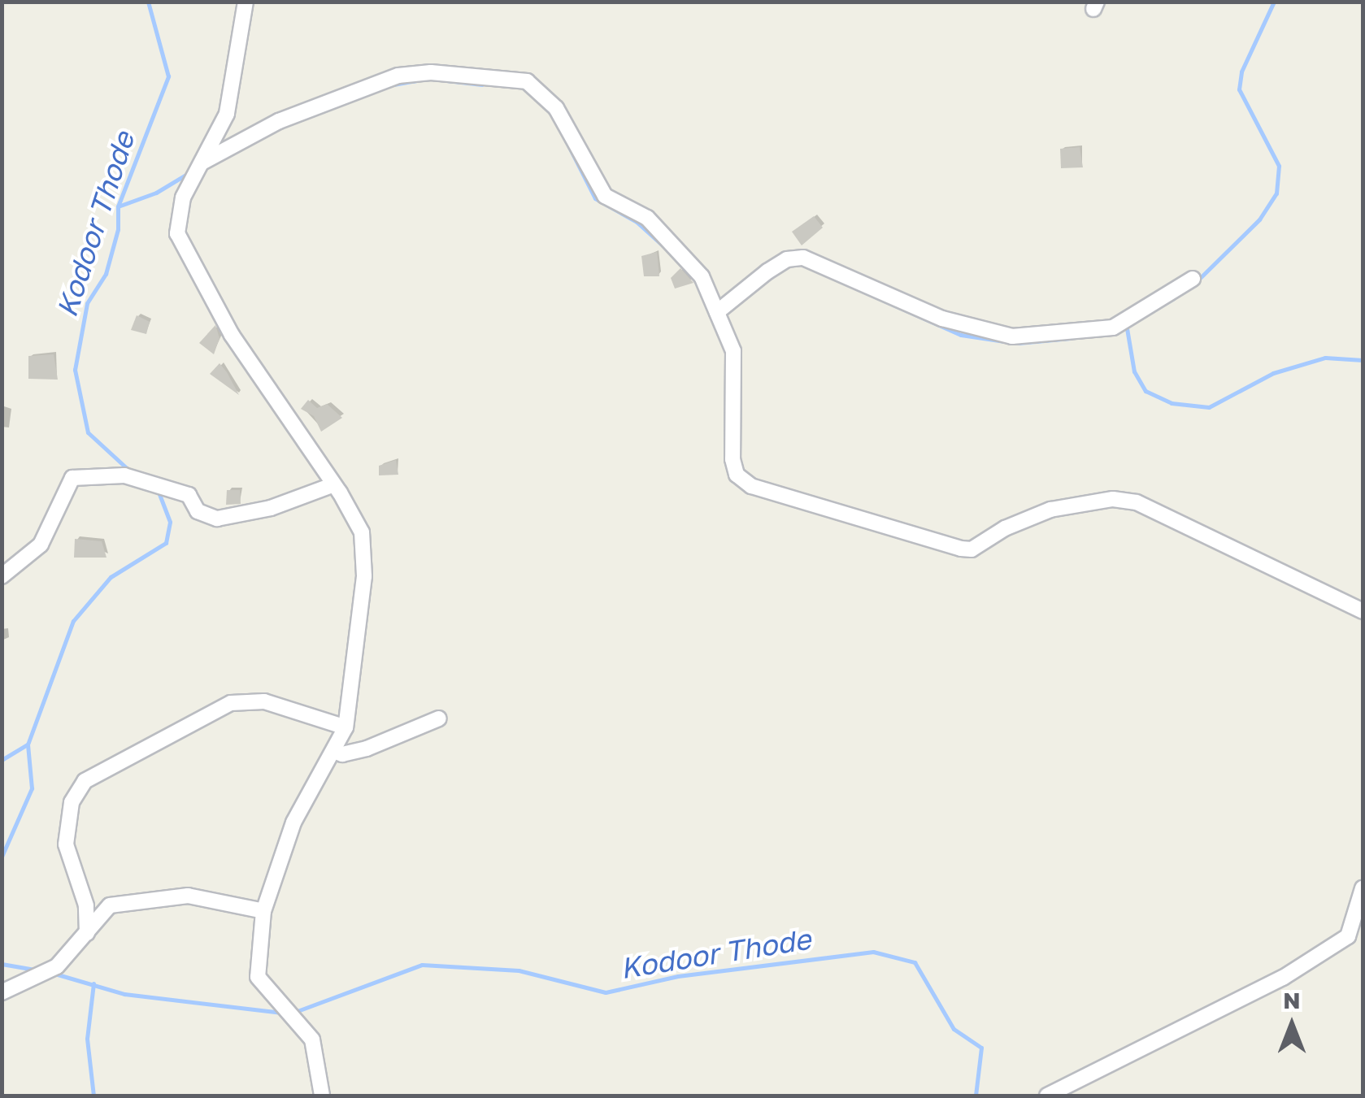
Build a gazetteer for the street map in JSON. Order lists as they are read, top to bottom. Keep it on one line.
{"water":["Kodoor Thode"],"north":"top"}
